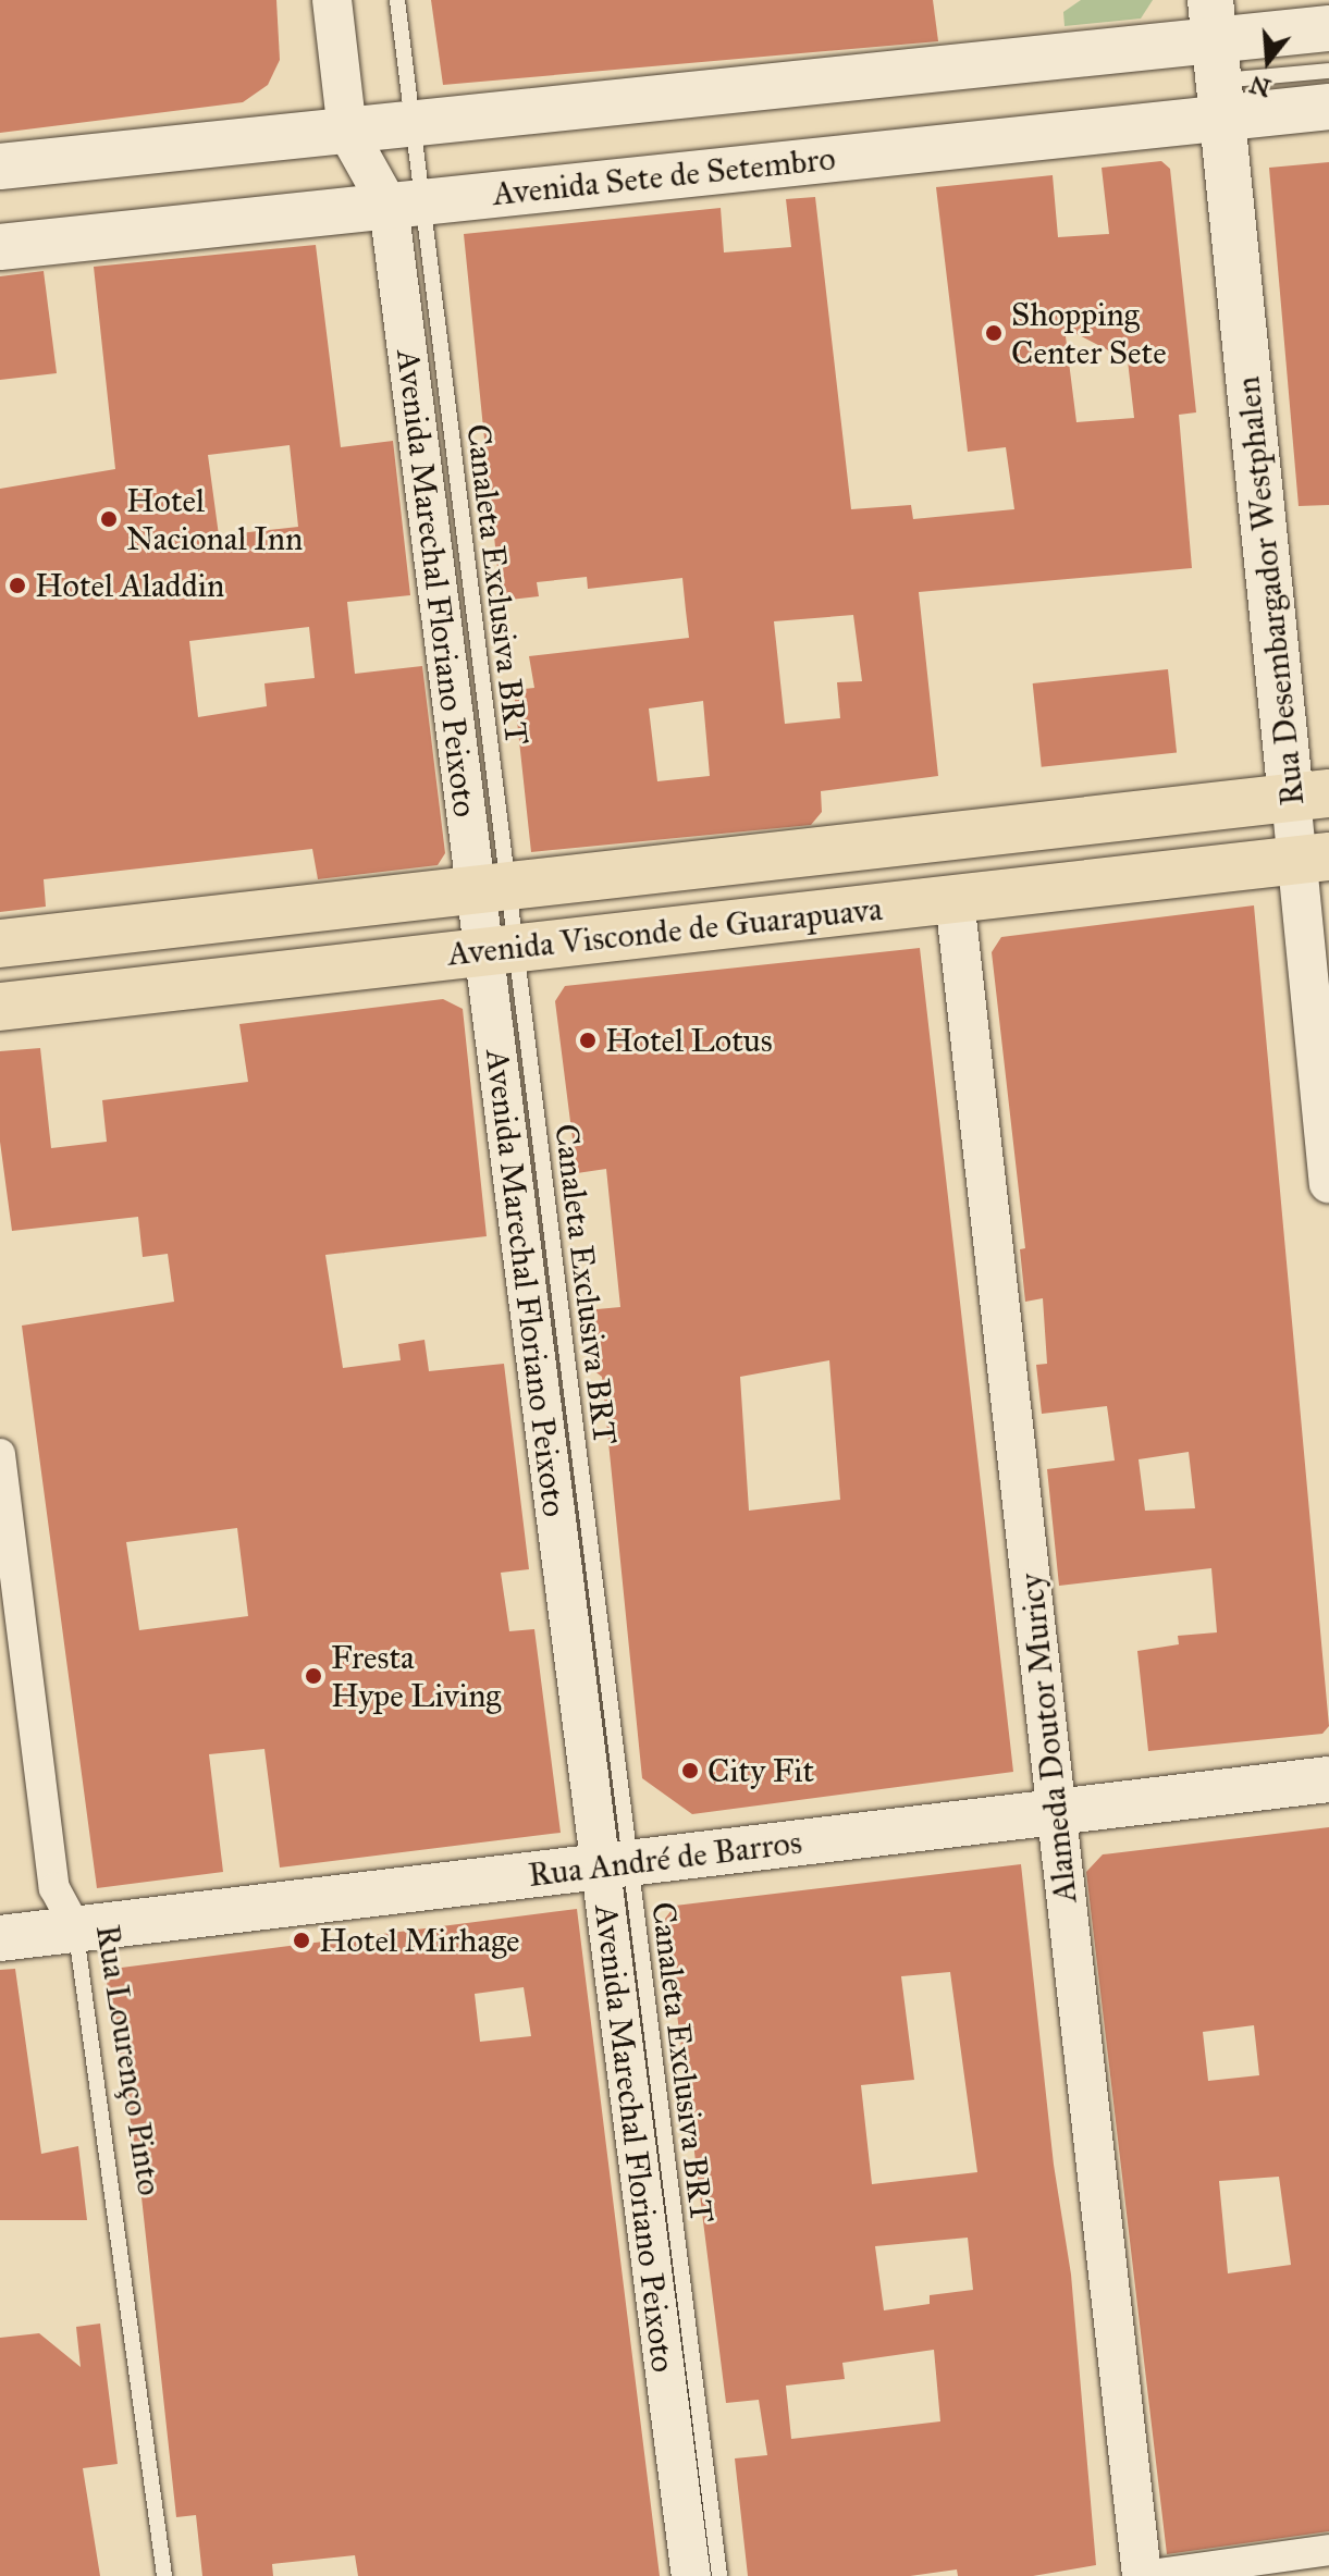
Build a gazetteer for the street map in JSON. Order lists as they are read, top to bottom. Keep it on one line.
{"streets":{"main road":["Avenida Sete de Setembro","Rua Desembargador Westphalen","Avenida Visconde de Guarapuava","Rua André de Barros"],"street":["Avenida Marechal Floriano Peixoto","Alameda Doutor Muricy","Rua Lourenço Pinto"],"lane":["Canaleta Exclusiva BRT"]},"crossings":[["Avenida Sete de Setembro","Avenida Marechal Floriano Peixoto"],["Avenida Sete de Setembro","Rua Desembargador Westphalen"],["Avenida Marechal Floriano Peixoto","Canaleta Exclusiva BRT"],["Avenida Marechal Floriano Peixoto","Avenida Visconde de Guarapuava"],["Avenida Marechal Floriano Peixoto","Rua André de Barros"],["Canaleta Exclusiva BRT","Rua André de Barros"],["Rua Desembargador Westphalen","Avenida Visconde de Guarapuava"],["Avenida Visconde de Guarapuava","Alameda Doutor Muricy"],["Alameda Doutor Muricy","Rua André de Barros"],["Rua André de Barros","Rua Lourenço Pinto"]],"places":["Shopping Center Sete","Hotel Nacional Inn","Hotel Aladdin","Hotel Lotus","Fresta Hype Living","City Fit","Hotel Mirhage"],"north":"bottom"}
